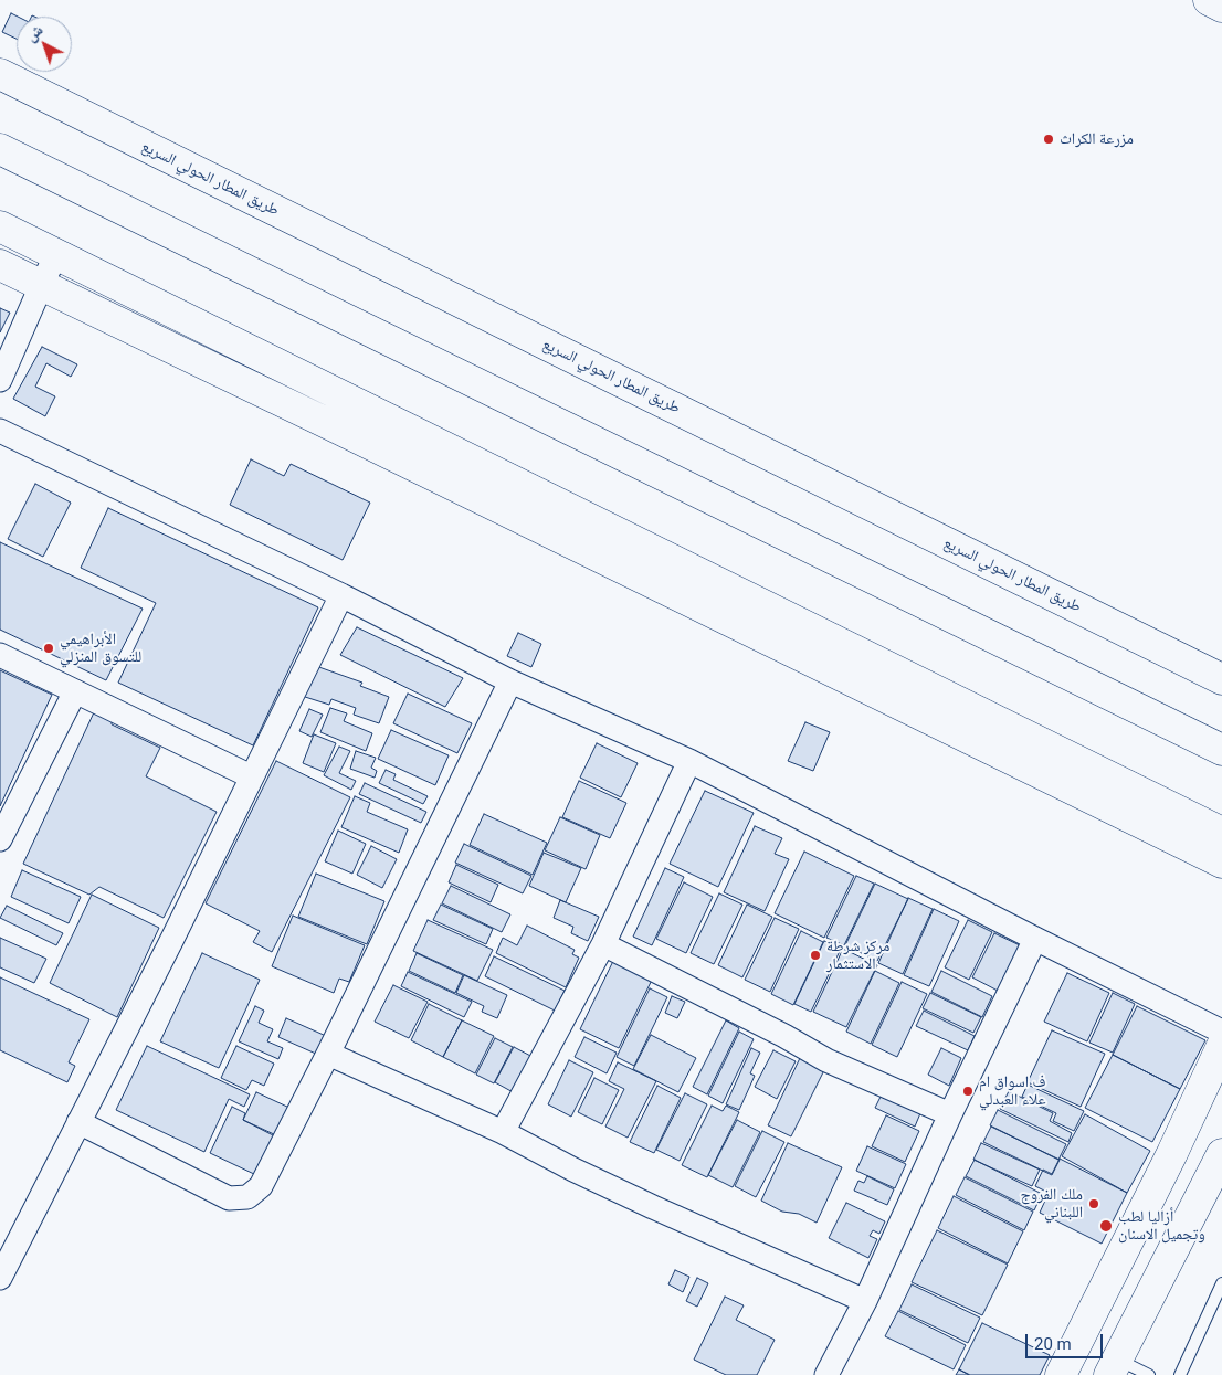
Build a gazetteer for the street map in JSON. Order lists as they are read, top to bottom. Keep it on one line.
{"streets":{"main road":["طريق المطار الحولي السريع"]},"places":["مزرعة الكراث","الأبراهيمي للتسوق المنزلي","مركز شرطة الاستثمار","ف اسواق ام علاء العبدلي","ملك الفروج اللبناني","أزاليا لطب وتجميل الاسنان"],"scale_bar":"20 m","north":"top left"}
